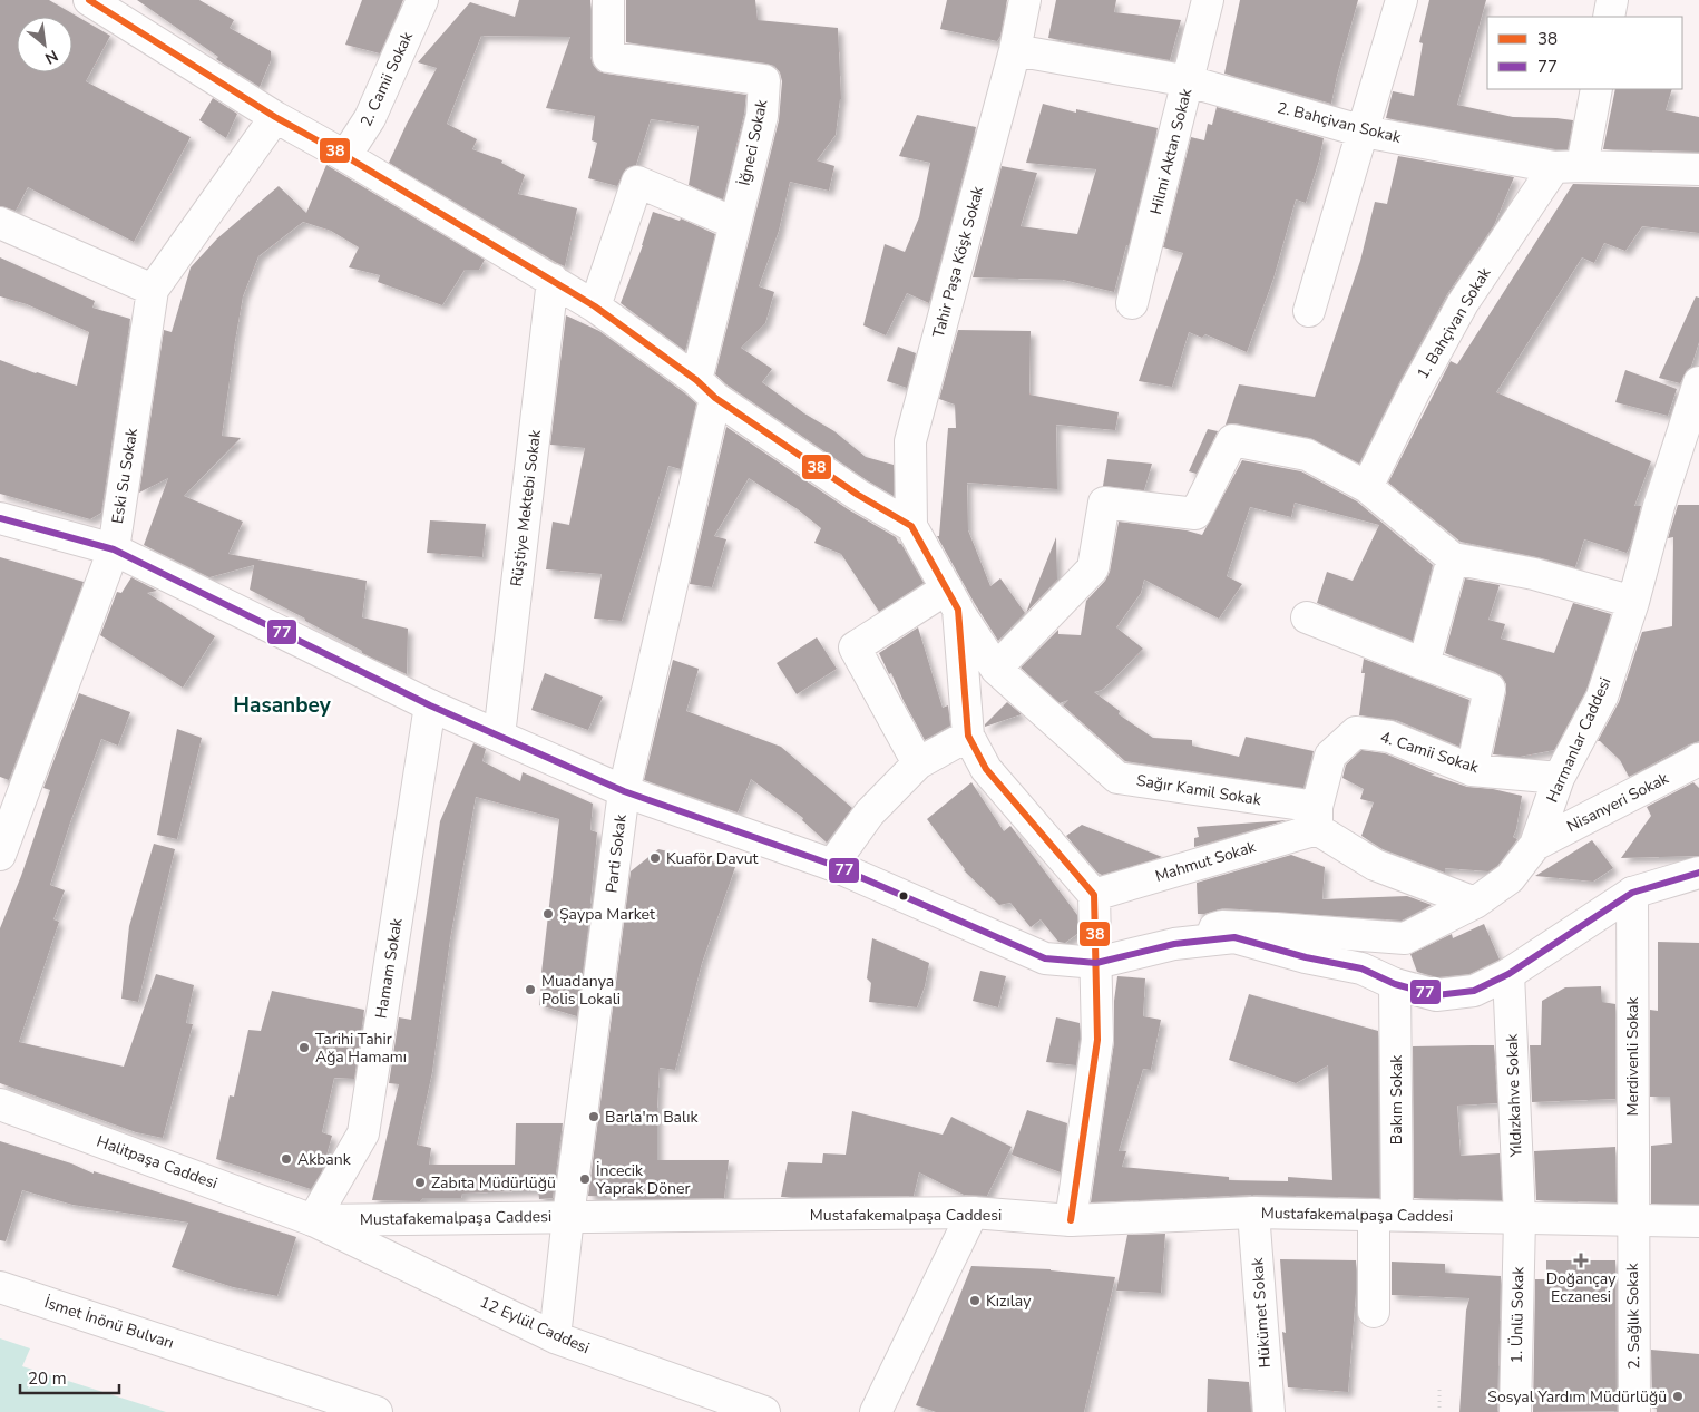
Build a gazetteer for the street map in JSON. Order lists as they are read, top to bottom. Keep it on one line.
{"streets":{"street":["2. Camii Sokak","2. Bahçivan Sokak","İğneci Sokak","Hilmi Aktan Sokak","Tahir Paşa Köşk Sokak","1. Bahçivan Sokak","Eski Su Sokak","Rüştiye Mektebi Sokak","Harmanlar Caddesi","4. Camii Sokak","Sağır Kamil Sokak","Nisanyeri Sokak","Parti Sokak","Mahmut Sokak","Hamam Sokak","Merdivenli Sokak","Yıldızkahve Sokak","Bakım Sokak","Halitpaşa Caddesi","Mustafakemalpaşa Caddesi","Hükümet Sokak","1. Ünlü Sokak","2. Sağlık Sokak","İsmet İnönü Bulvarı","12 Eylül Caddesi"]},"crossings":[["2. Bahçivan Sokak","Hilmi Aktan Sokak"],["2. Bahçivan Sokak","Tahir Paşa Köşk Sokak"],["2. Bahçivan Sokak","1. Bahçivan Sokak"],["İğneci Sokak","Parti Sokak"],["Tahir Paşa Köşk Sokak","Sağır Kamil Sokak"],["Harmanlar Caddesi","4. Camii Sokak"],["Harmanlar Caddesi","Sağır Kamil Sokak"],["Harmanlar Caddesi","Nisanyeri Sokak"],["4. Camii Sokak","Sağır Kamil Sokak"],["4. Camii Sokak","Mahmut Sokak"],["Sağır Kamil Sokak","Mahmut Sokak"],["Parti Sokak","Mustafakemalpaşa Caddesi"],["Parti Sokak","12 Eylül Caddesi"],["Hamam Sokak","Halitpaşa Caddesi"],["Hamam Sokak","Mustafakemalpaşa Caddesi"],["Hamam Sokak","12 Eylül Caddesi"],["Merdivenli Sokak","Mustafakemalpaşa Caddesi"],["Merdivenli Sokak","2. Sağlık Sokak"],["Yıldızkahve Sokak","Mustafakemalpaşa Caddesi"],["Yıldızkahve Sokak","1. Ünlü Sokak"],["Bakım Sokak","Mustafakemalpaşa Caddesi"],["Halitpaşa Caddesi","Mustafakemalpaşa Caddesi"],["Halitpaşa Caddesi","12 Eylül Caddesi"],["Mustafakemalpaşa Caddesi","Hükümet Sokak"],["Mustafakemalpaşa Caddesi","1. Ünlü Sokak"],["Mustafakemalpaşa Caddesi","2. Sağlık Sokak"],["Mustafakemalpaşa Caddesi","12 Eylül Caddesi"]],"districts":["Hasanbey"],"places":{"other":["Kuaför Davut","Şaypa Market","Muadanya Polis Lokali","Tarihi Tahir Ağa Hamamı","Barla'm Balık","Akbank","İncecik Yaprak Döner","Zabıta Müdürlüğü","Kızılay","Sosyal Yardım Müdürlüğü"],"health":["Doğançay Eczanesi"]},"lines":["transit line 38","transit line 77"],"legend":["38","77"],"scale_bar":"20 m","north":"bottom right"}
